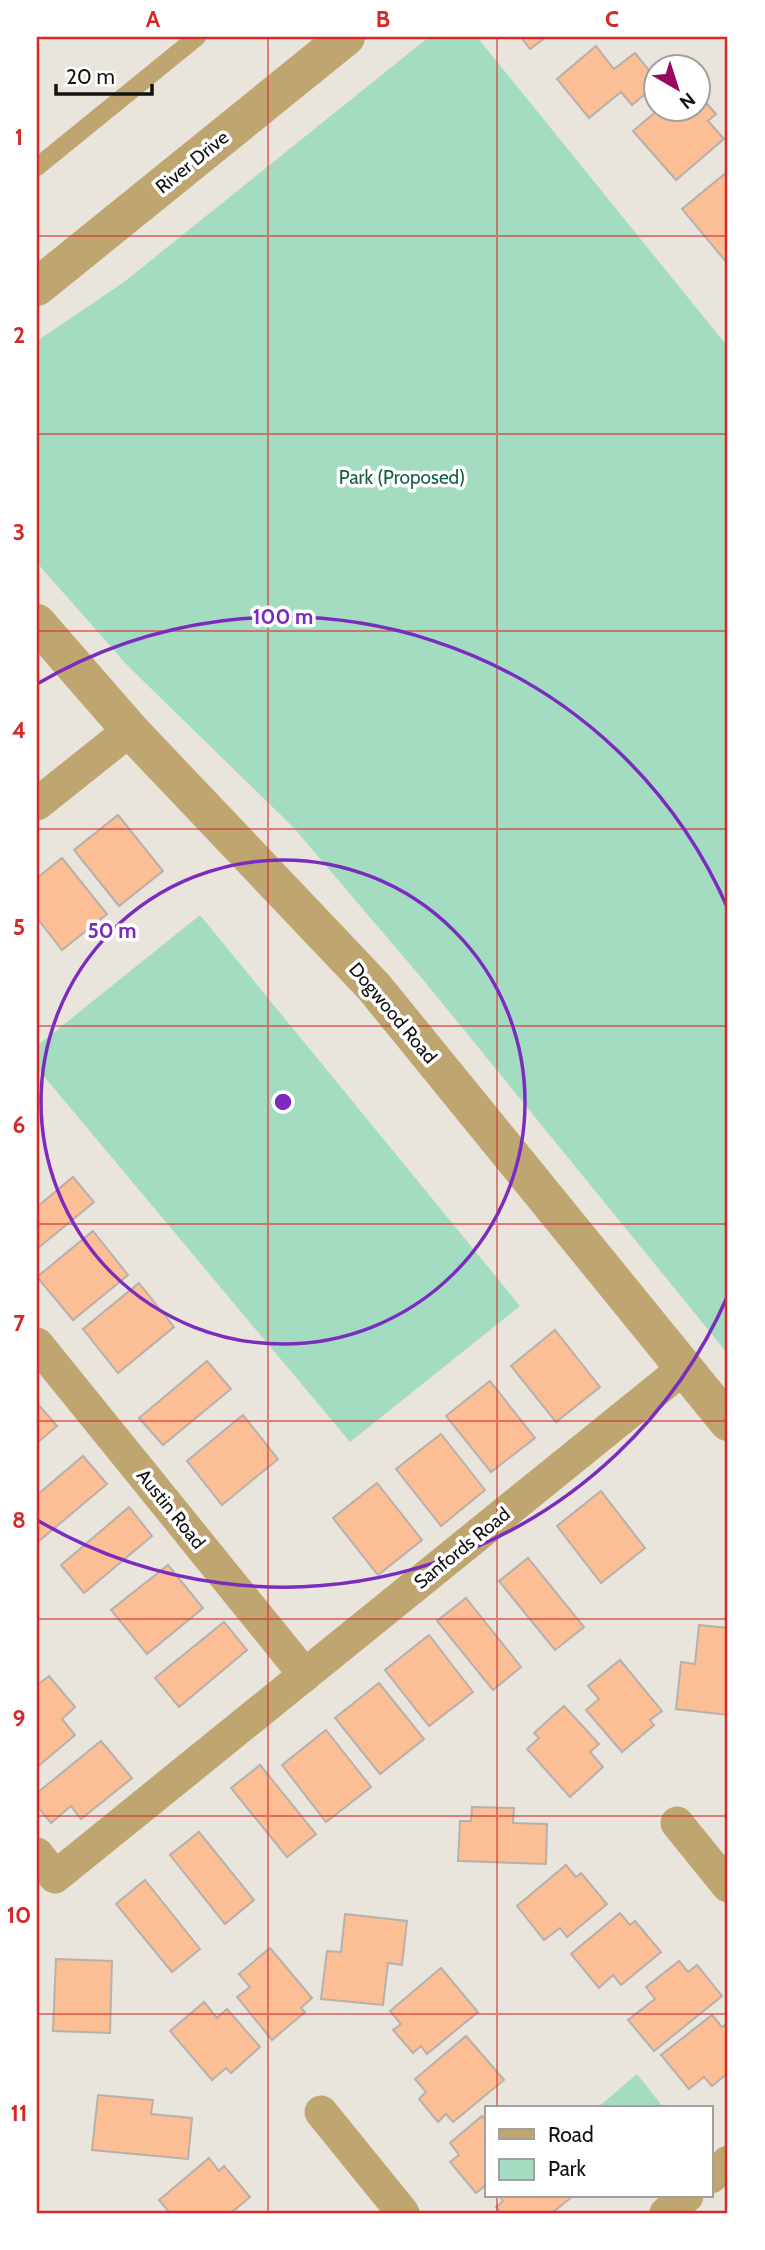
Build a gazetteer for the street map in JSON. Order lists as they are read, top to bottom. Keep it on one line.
{"streets":{"street":["River Drive","Dogwood Road","Austin Road","Sanfords Road"]},"crossings":[["Dogwood Road","Sanfords Road"],["Austin Road","Sanfords Road"]],"parks":["Park (Proposed)"],"legend":["Road","Park"],"scale_bar":"20 m","north":"bottom right","grid":{"columns":["A","B","C"],"rows":["1","2","3","4","5","6","7","8","9","10","11"]},"rings":["100 m","50 m"]}
